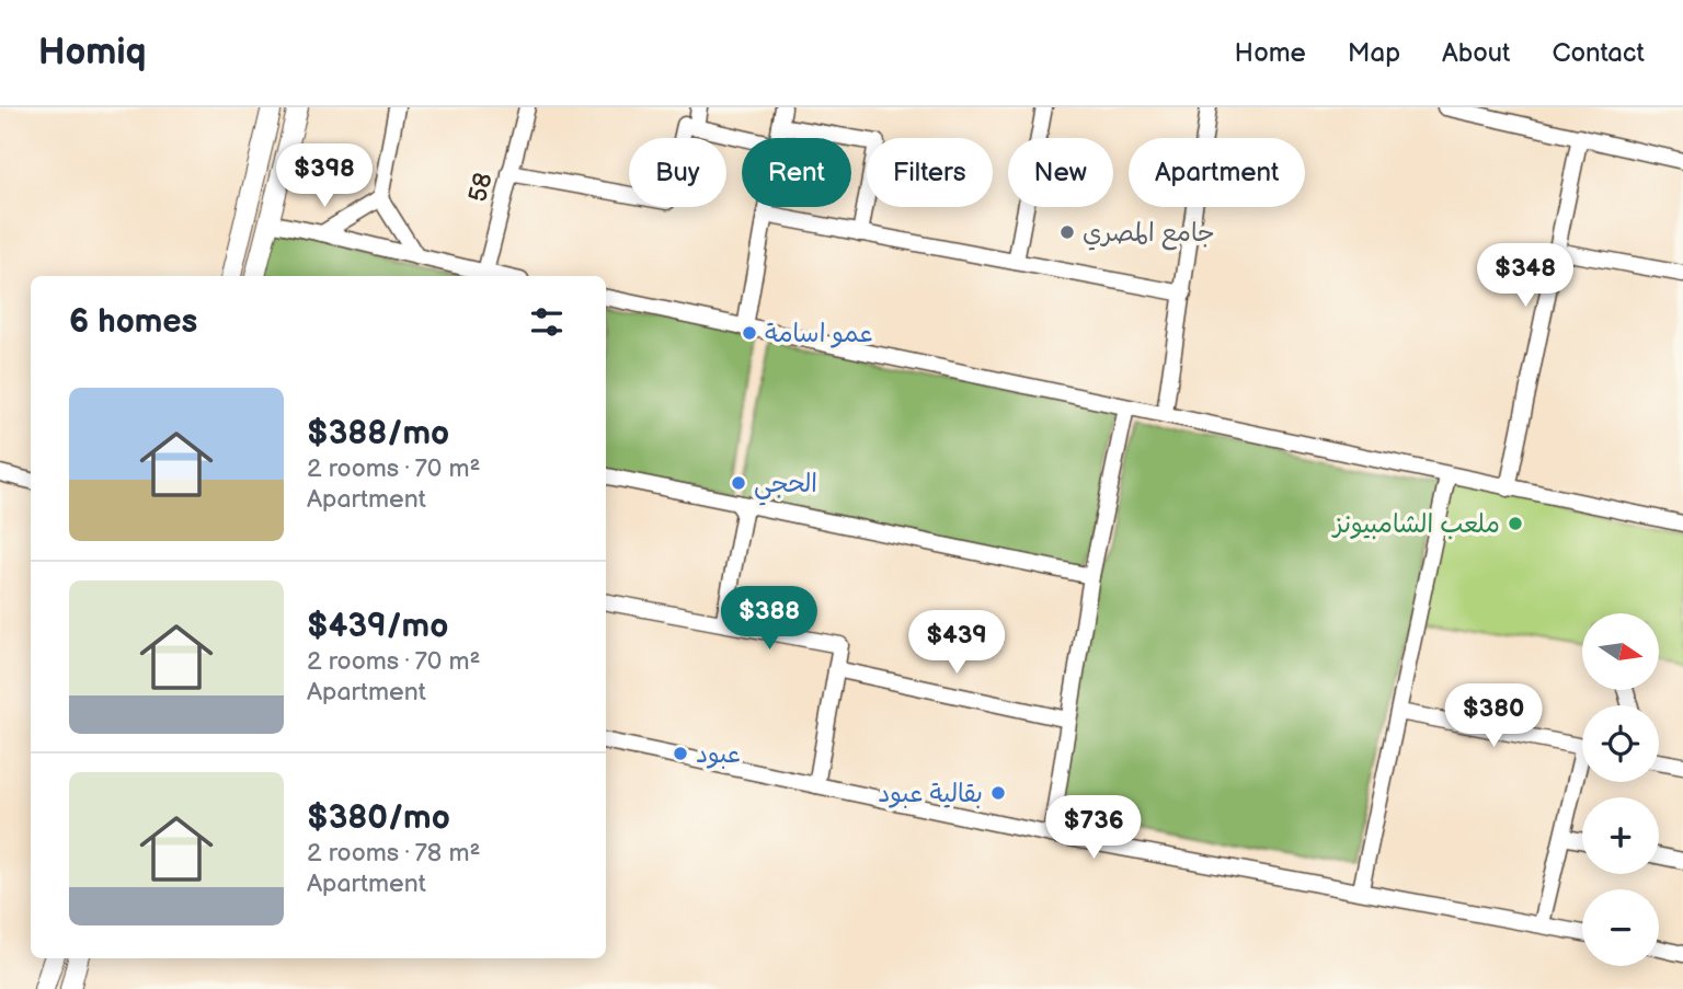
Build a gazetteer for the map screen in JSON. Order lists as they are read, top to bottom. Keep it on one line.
{"streets":{"street":["58"]},"places":["جامع المصري","عمو اسامة","الحجي","ملعب الشامبيونز","عبود","بقالية عبود"],"north":"right","page":{"header":"Homiq","nav":["Home","Map","About","Contact"],"chip":["Buy","Rent","Filters","New","Apartment"],"price":["$398","$348","$388","$439","$380","$736"],"heading":"6 homes","list":[{"name":"$388/mo","note":"2 rooms · 70 m² · Apartment"},{"name":"$439/mo","note":"2 rooms · 70 m² · Apartment"},{"name":"$380/mo","note":"2 rooms · 78 m² · Apartment"}],"map_buttons":["+","−"]}}
